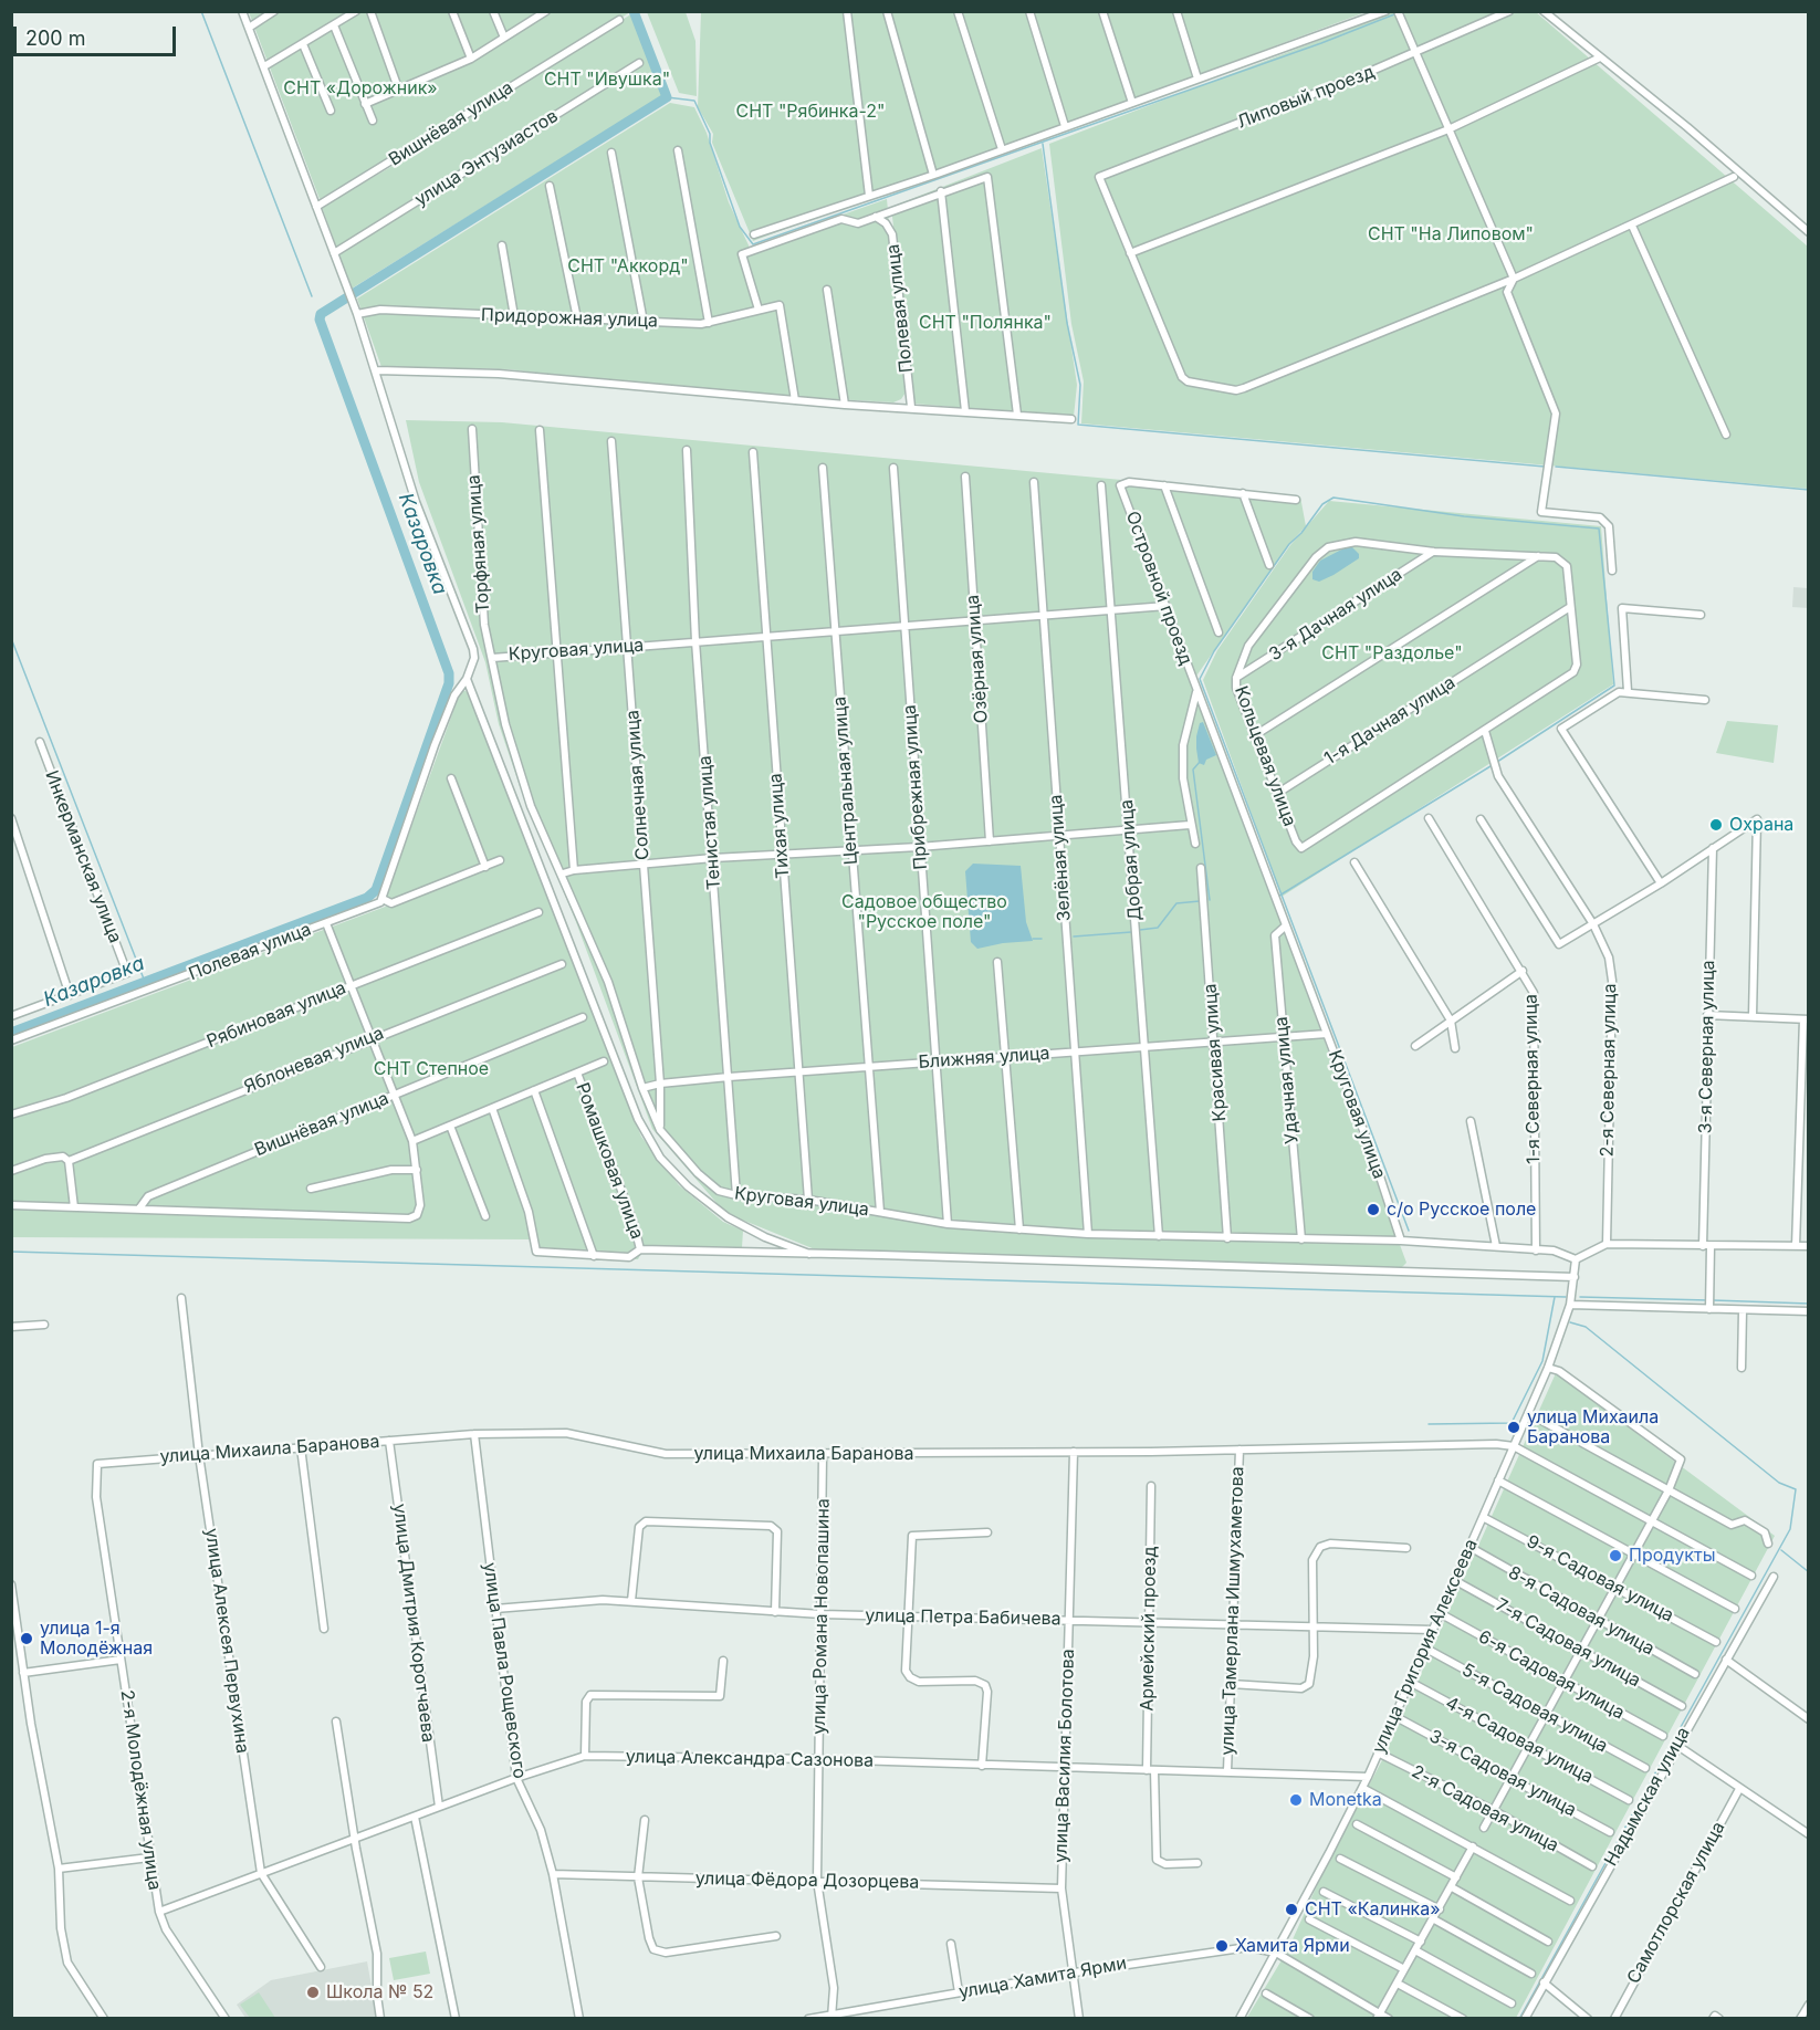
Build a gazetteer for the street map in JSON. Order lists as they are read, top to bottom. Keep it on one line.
{"streets":{"street":["Липовый проезд","Вишнёвая улица","улица Энтузиастов","Полевая улица","Придорожная улица","Торфяная улица","Островной проезд","3-я Дачная улица","Круговая улица","Озёрная улица","1-я Дачная улица","Кольцевая улица","Центральная улица","Солнечная улица","Прибрежная улица","Тенистая улица","Тихая улица","Инкерманская улица","Зелёная улица","Добрая улица","Рябиновая улица","3-я Северная улица","Красивая улица","Ближняя улица","Яблоневая улица","2-я Северная улица","1-я Северная улица","Удачная улица","Ромашковая улица","улица Михаила Баранова","9-я Садовая улица","улица Тамерлана Ишмухаметова","8-я Садовая улица","улица Романа Новопашина","улица Петра Бабичева","улица Дмитрия Коротчаева","Армейский проезд","улица Алексея Первухина","7-я Садовая улица","улица Григория Алексеева","улица Павла Рощевского","6-я Садовая улица","5-я Садовая улица","4-я Садовая улица","улица Василия Болотова","улица Александра Сазонова","3-я Садовая улица","2-я Молодёжная улица","Надымская улица","2-я Садовая улица","улица Фёдора Дозорцева","Самотлорская улица","улица Хамита Ярми"]},"crossings":[["Торфяная улица","Круговая улица"],["Островной проезд","Круговая улица"],["3-я Дачная улица","Кольцевая улица"],["Круговая улица","Озёрная улица"],["Круговая улица","Центральная улица"],["Круговая улица","Солнечная улица"],["Круговая улица","Прибрежная улица"],["Круговая улица","Тенистая улица"],["Круговая улица","Тихая улица"],["Круговая улица","Зелёная улица"],["Круговая улица","Добрая улица"],["Круговая улица","Красивая улица"],["Круговая улица","Ближняя улица"],["Круговая улица","Удачная улица"],["1-я Дачная улица","Кольцевая улица"],["Кольцевая улица","2-я Северная улица"],["Центральная улица","Ближняя улица"],["Солнечная улица","Ближняя улица"],["Прибрежная улица","Ближняя улица"],["Тенистая улица","Ближняя улица"],["Тихая улица","Ближняя улица"],["Зелёная улица","Ближняя улица"],["Добрая улица","Ближняя улица"],["Красивая улица","Ближняя улица"],["Ближняя улица","Удачная улица"],["улица Михаила Баранова","улица Тамерлана Ишмухаметова"],["улица Михаила Баранова","улица Романа Новопашина"],["улица Михаила Баранова","улица Дмитрия Коротчаева"],["улица Михаила Баранова","улица Алексея Первухина"],["улица Михаила Баранова","улица Григория Алексеева"],["улица Михаила Баранова","улица Павла Рощевского"],["улица Михаила Баранова","улица Василия Болотова"],["улица Михаила Баранова","2-я Молодёжная улица"],["9-я Садовая улица","улица Григория Алексеева"],["улица Тамерлана Ишмухаметова","улица Петра Бабичева"],["улица Тамерлана Ишмухаметова","улица Александра Сазонова"],["8-я Садовая улица","улица Григория Алексеева"],["улица Романа Новопашина","улица Петра Бабичева"],["улица Романа Новопашина","улица Александра Сазонова"],["улица Романа Новопашина","улица Фёдора Дозорцева"],["улица Романа Новопашина","улица Хамита Ярми"],["улица Петра Бабичева","Армейский проезд"],["улица Петра Бабичева","улица Григория Алексеева"],["улица Петра Бабичева","улица Павла Рощевского"],["улица Петра Бабичева","улица Василия Болотова"],["улица Дмитрия Коротчаева","улица Александра Сазонова"],["Армейский проезд","улица Александра Сазонова"],["улица Алексея Первухина","улица Александра Сазонова"],["7-я Садовая улица","улица Григория Алексеева"],["улица Григория Алексеева","6-я Садовая улица"],["улица Григория Алексеева","5-я Садовая улица"],["улица Григория Алексеева","4-я Садовая улица"],["улица Григория Алексеева","улица Александра Сазонова"],["улица Григория Алексеева","3-я Садовая улица"],["улица Григория Алексеева","2-я Садовая улица"],["улица Григория Алексеева","улица Хамита Ярми"],["улица Павла Рощевского","улица Александра Сазонова"],["улица Павла Рощевского","улица Фёдора Дозорцева"],["улица Василия Болотова","улица Александра Сазонова"],["улица Василия Болотова","улица Фёдора Дозорцева"],["улица Василия Болотова","улица Хамита Ярми"],["улица Александра Сазонова","2-я Молодёжная улица"]],"water":["Казаровка"],"parks":["СНТ \"Ивушка\"","СНТ «Дорожник»","СНТ \"Рябинка-2\"","СНТ \"На Липовом\"","СНТ \"Аккорд\"","СНТ \"Полянка\"","СНТ \"Раздолье\"","Садовое общество \"Русское поле\"","СНТ Степное"],"places":["Охрана","с/о Русское поле","улица Михаила Баранова","Продукты","улица 1-я Молодёжная","Monetka","СНТ «Калинка»","Хамита Ярми","Школа № 52"],"scale_bar":"200 m"}
